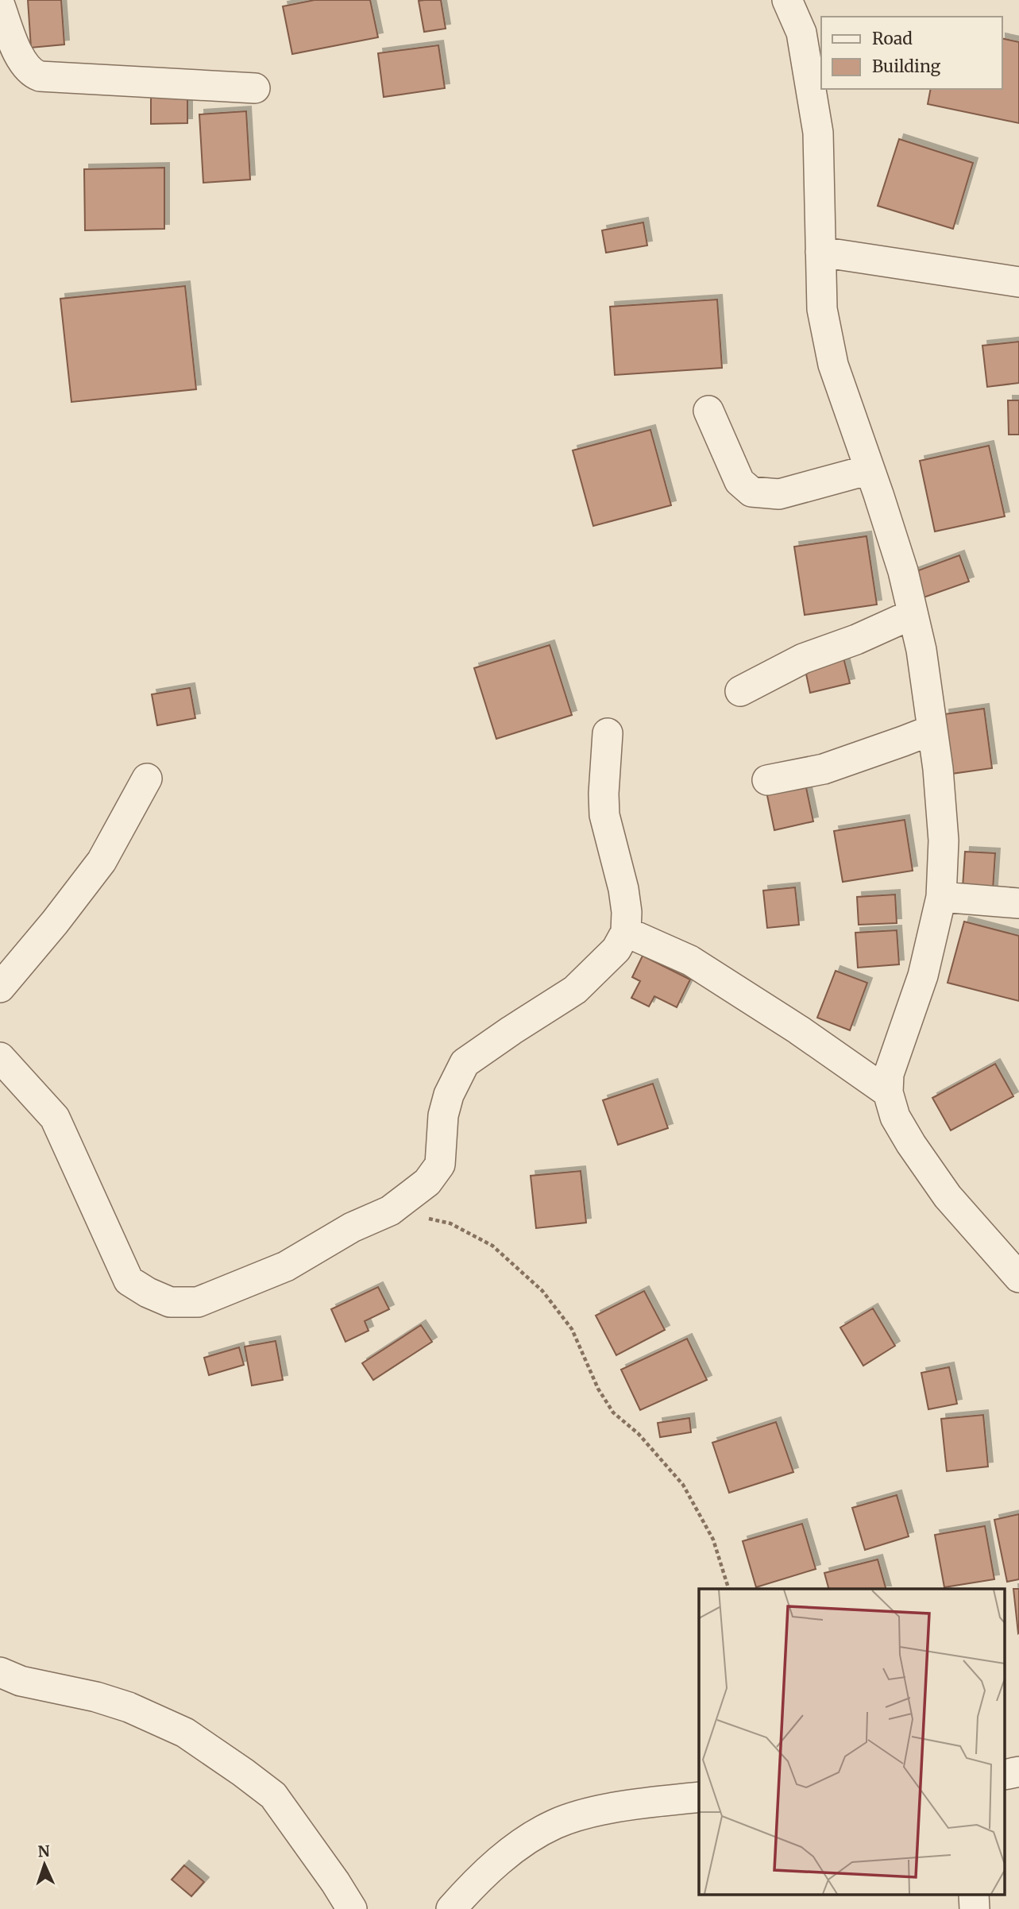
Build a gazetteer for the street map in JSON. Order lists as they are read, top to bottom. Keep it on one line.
{"legend":["Road","Building"],"north":"top"}
